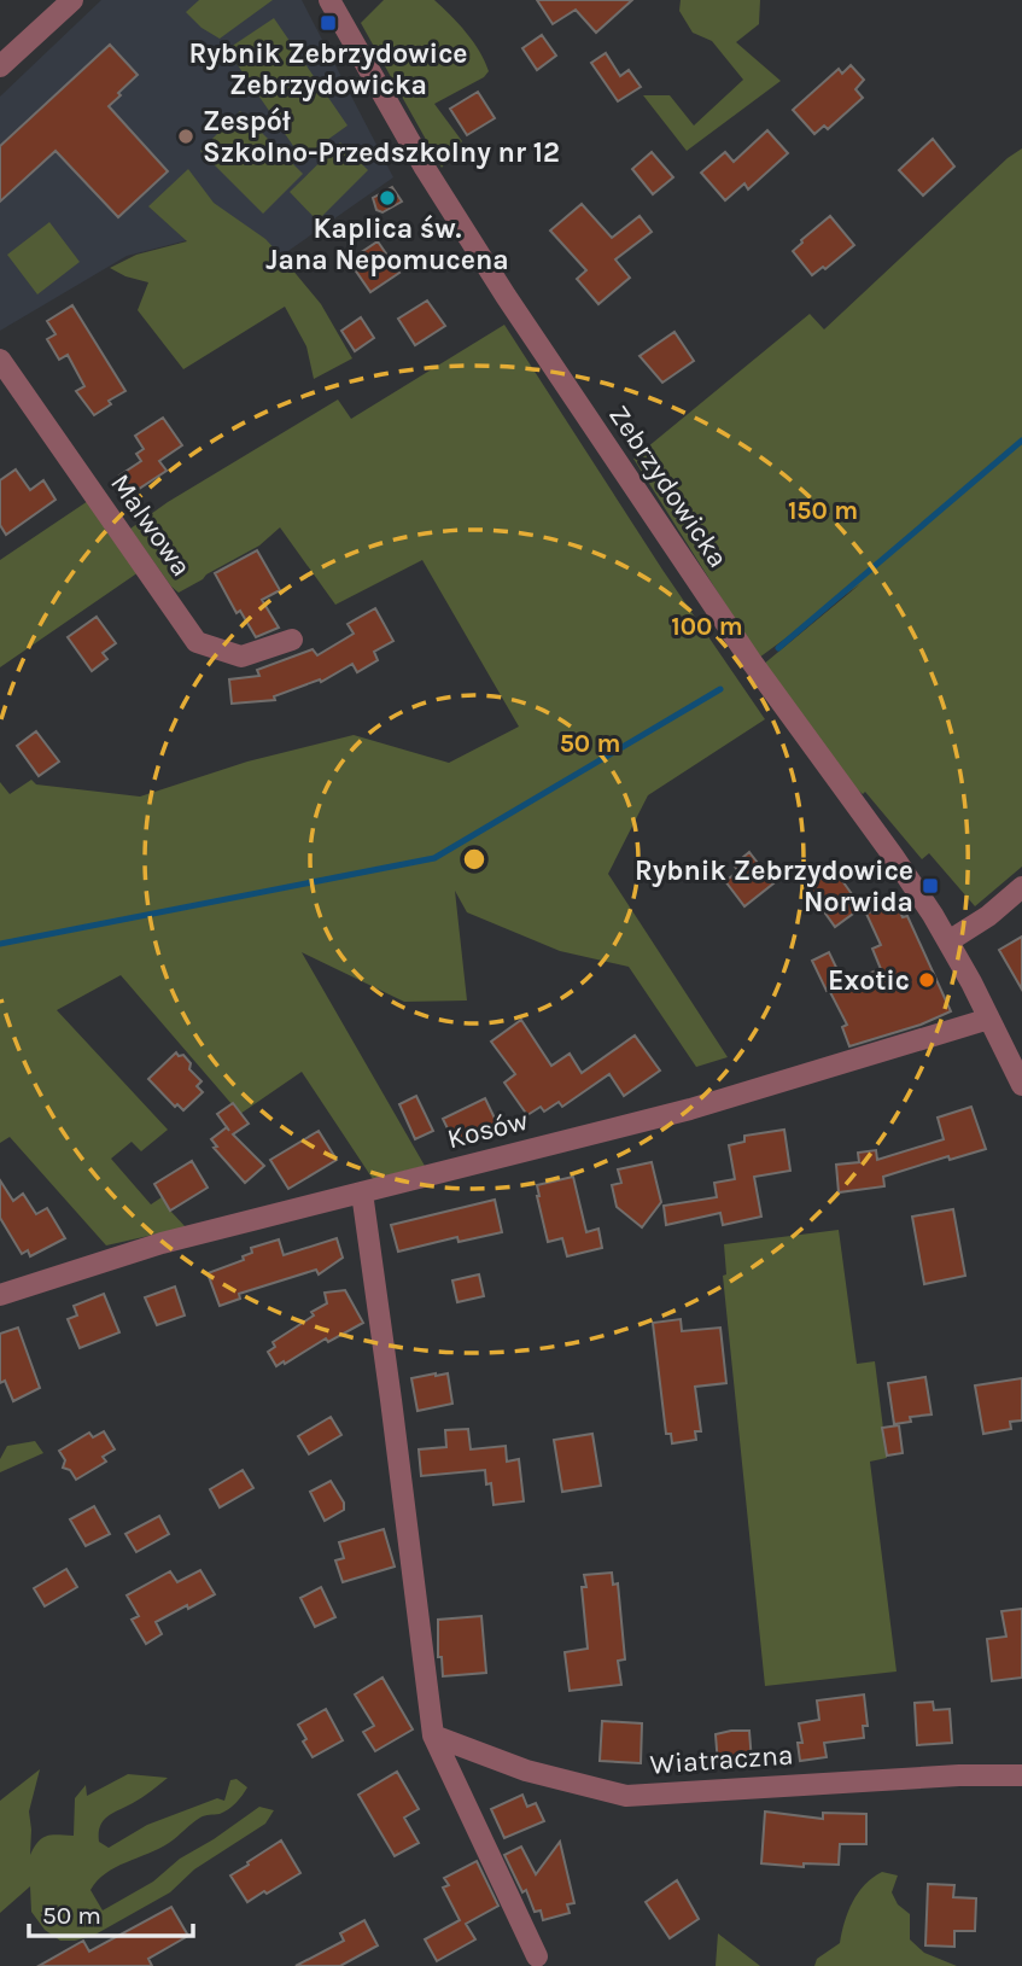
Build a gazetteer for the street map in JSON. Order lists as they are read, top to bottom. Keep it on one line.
{"streets":{"street":["Zebrzydowicka","Malwowa","Kosów","Wiatraczna"]},"crossings":[["Zebrzydowicka","Kosów"]],"places":{"transit":["Rybnik Zebrzydowice Zebrzydowicka","Rybnik Zebrzydowice Norwida"],"other":["Zespół Szkolno-Przedszkolny nr 12","Kaplica św. Jana Nepomucena","Exotic"]},"scale_bar":"50 m","rings":["150 m","100 m","50 m"]}
